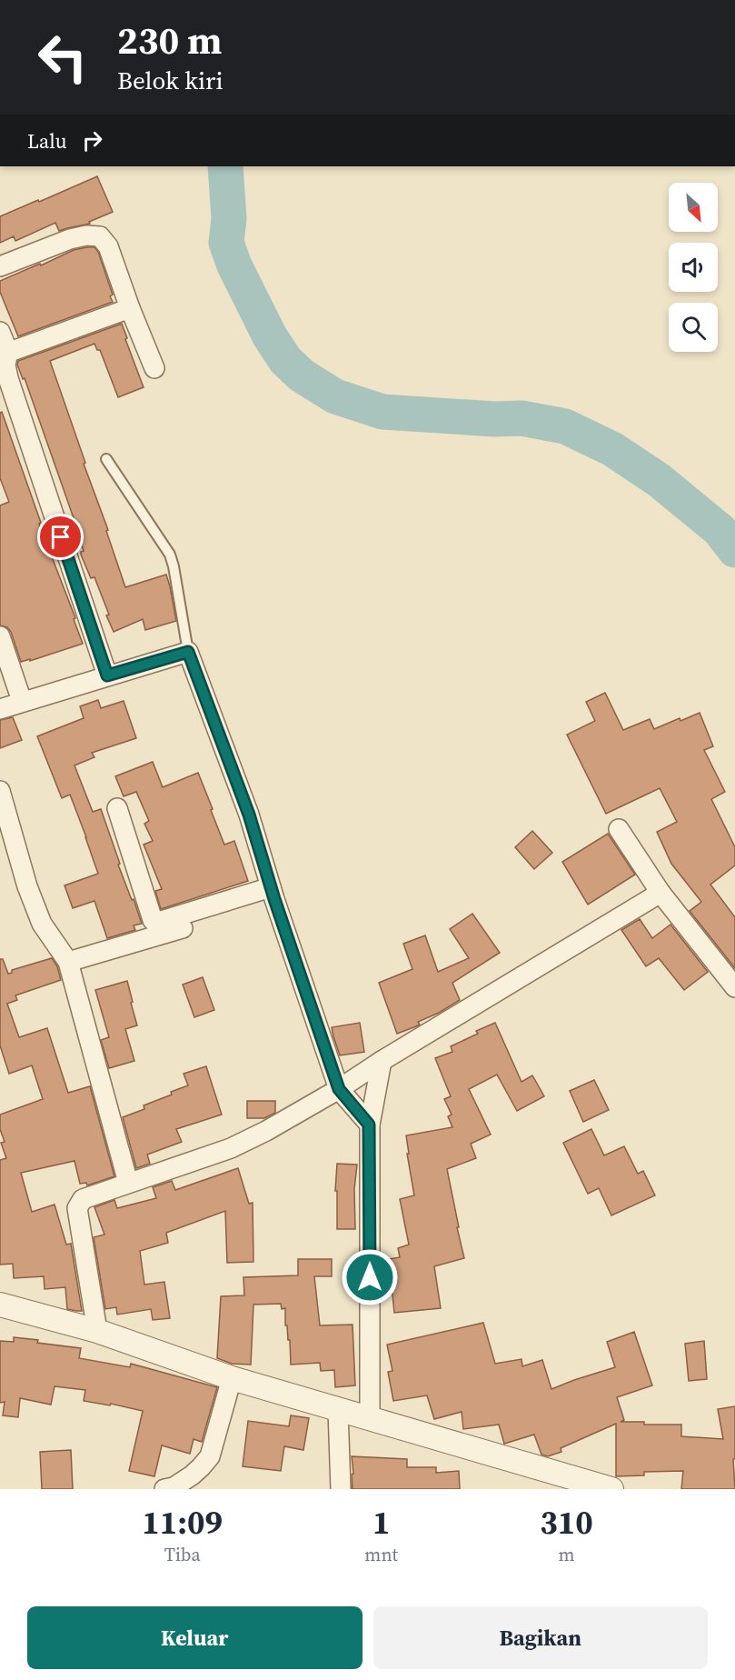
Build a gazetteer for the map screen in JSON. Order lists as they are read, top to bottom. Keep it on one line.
{"north":"bottom right","page":{"turn":["230 m","Belok kiri"],"then":"Lalu","eta":["11:09","Tiba","1","mnt","310","m"],"buttons":["Keluar","Bagikan"]}}
